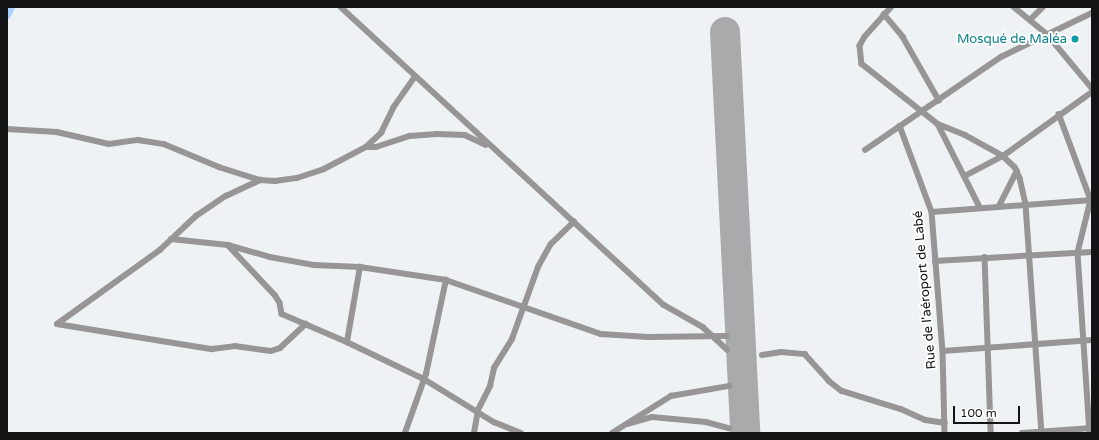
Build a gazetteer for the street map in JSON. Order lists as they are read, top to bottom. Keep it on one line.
{"streets":{"street":["Rue de l'aéroport de Labé"]},"places":["Mosqué de Maléa"],"scale_bar":"100 m"}
